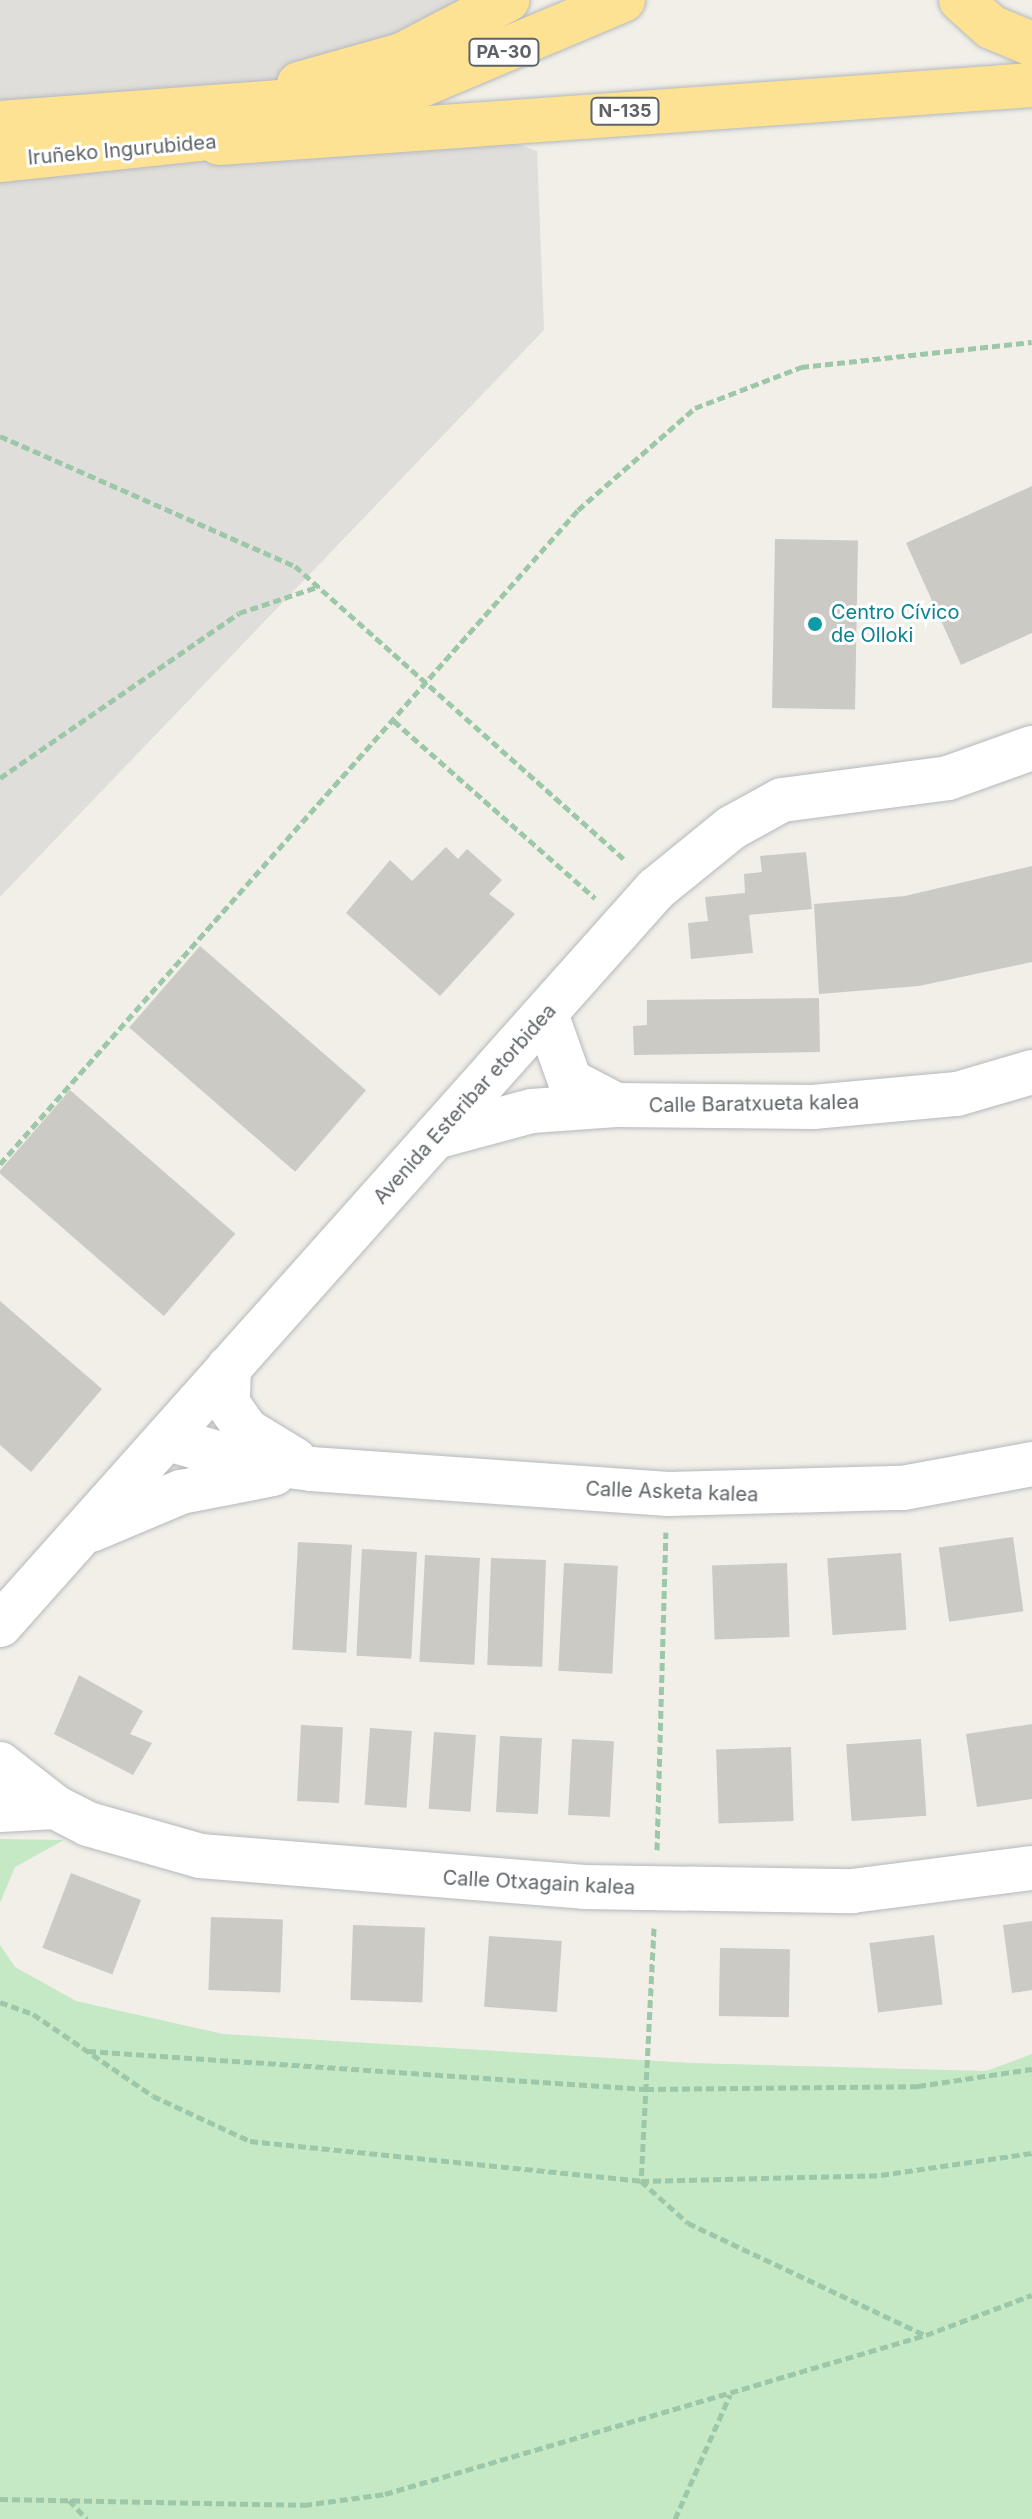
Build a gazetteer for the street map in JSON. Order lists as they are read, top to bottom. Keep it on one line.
{"streets":{"highway":["PA-30","N-135","Iruñeko Ingurubidea"],"street":["Avenida Esteribar etorbidea","Calle Baratxueta kalea","Calle Asketa kalea","Calle Otxagain kalea"]},"crossings":[["N-135","Iruñeko Ingurubidea"],["Avenida Esteribar etorbidea","Calle Baratxueta kalea"],["Avenida Esteribar etorbidea","Calle Asketa kalea"]],"places":["Centro Cívico de Olloki"]}
